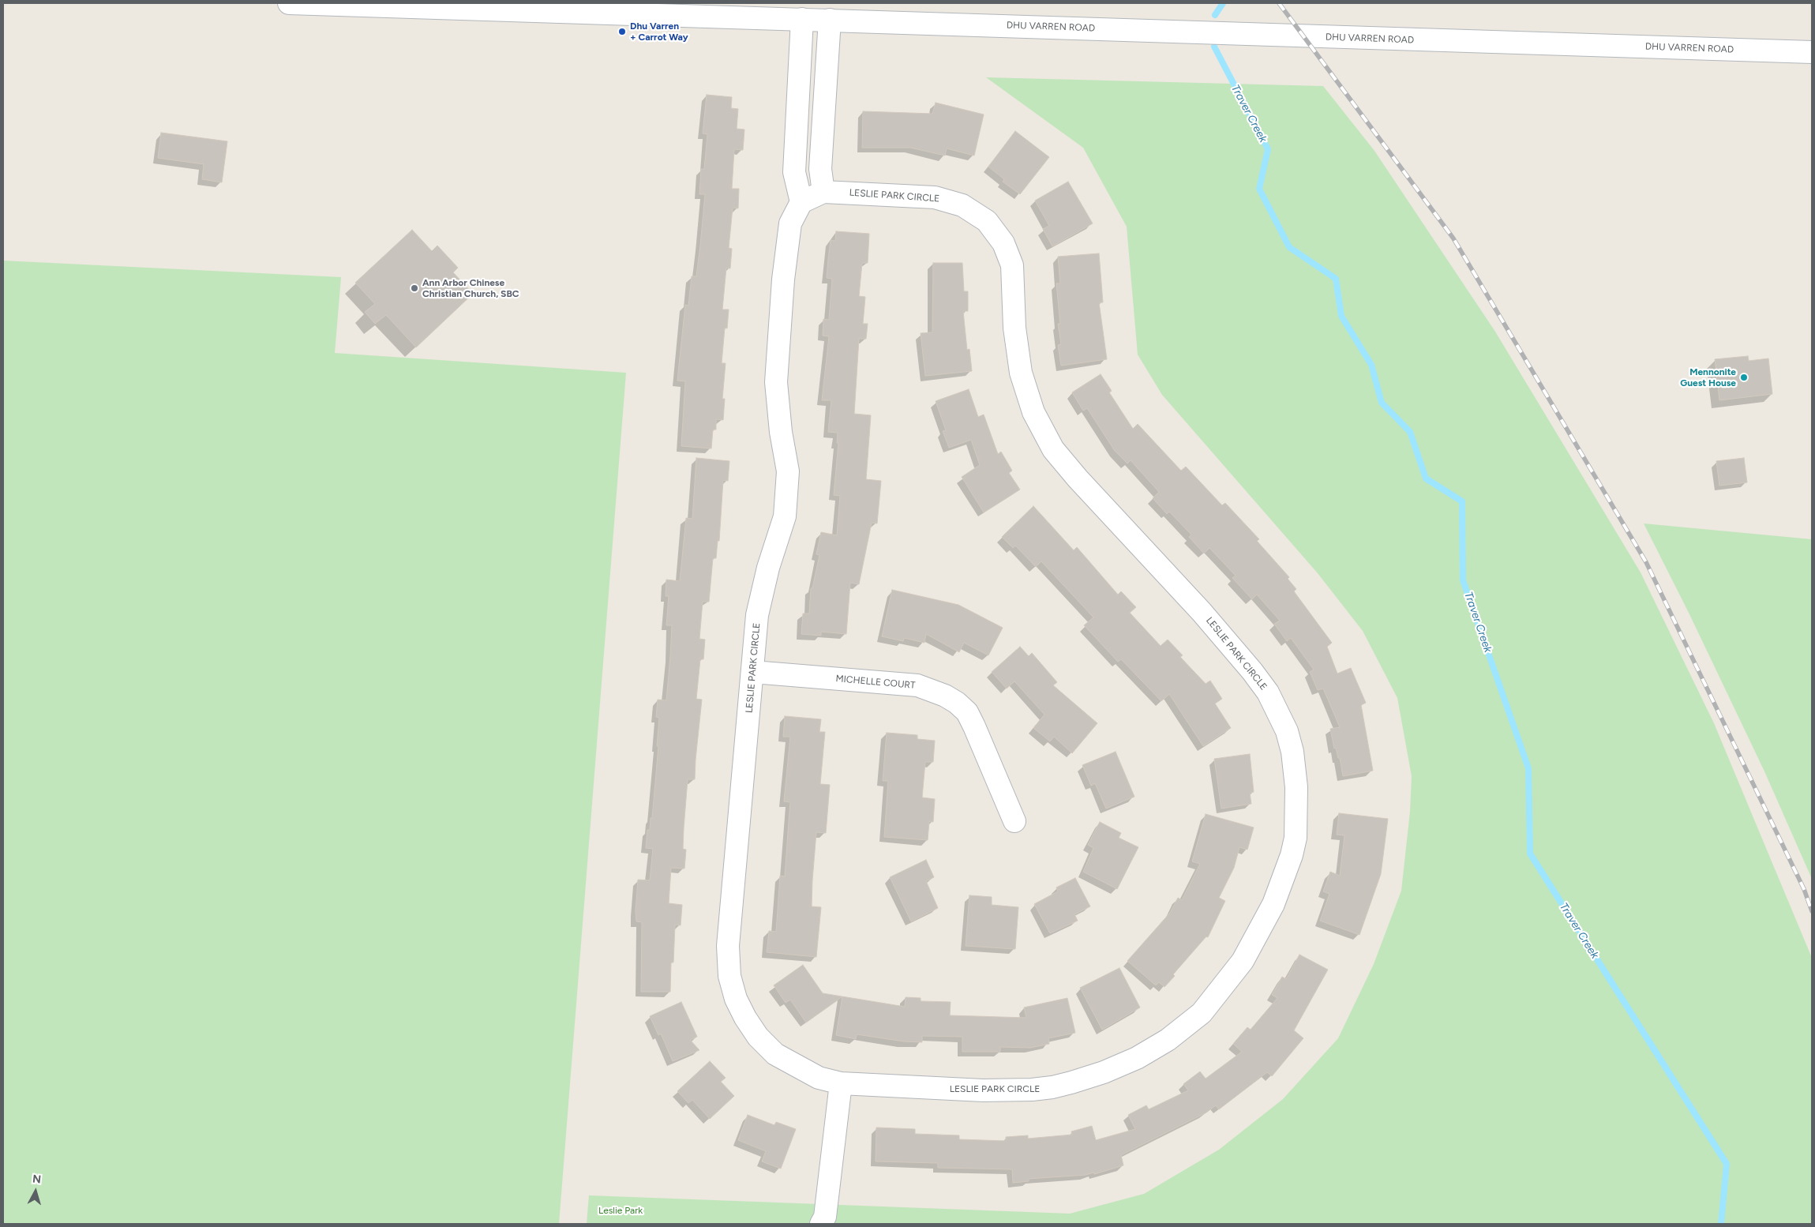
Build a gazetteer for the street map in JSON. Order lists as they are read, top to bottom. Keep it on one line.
{"streets":{"street":["DHU VARREN ROAD","LESLIE PARK CIRCLE","MICHELLE COURT"]},"crossings":[["LESLIE PARK CIRCLE","MICHELLE COURT"]],"water":["Traver Creek"],"parks":["Leslie Park"],"places":["Dhu Varren + Carrot Way","Ann Arbor Chinese Christian Church, SBC","Mennonite Guest House"],"north":"top"}
